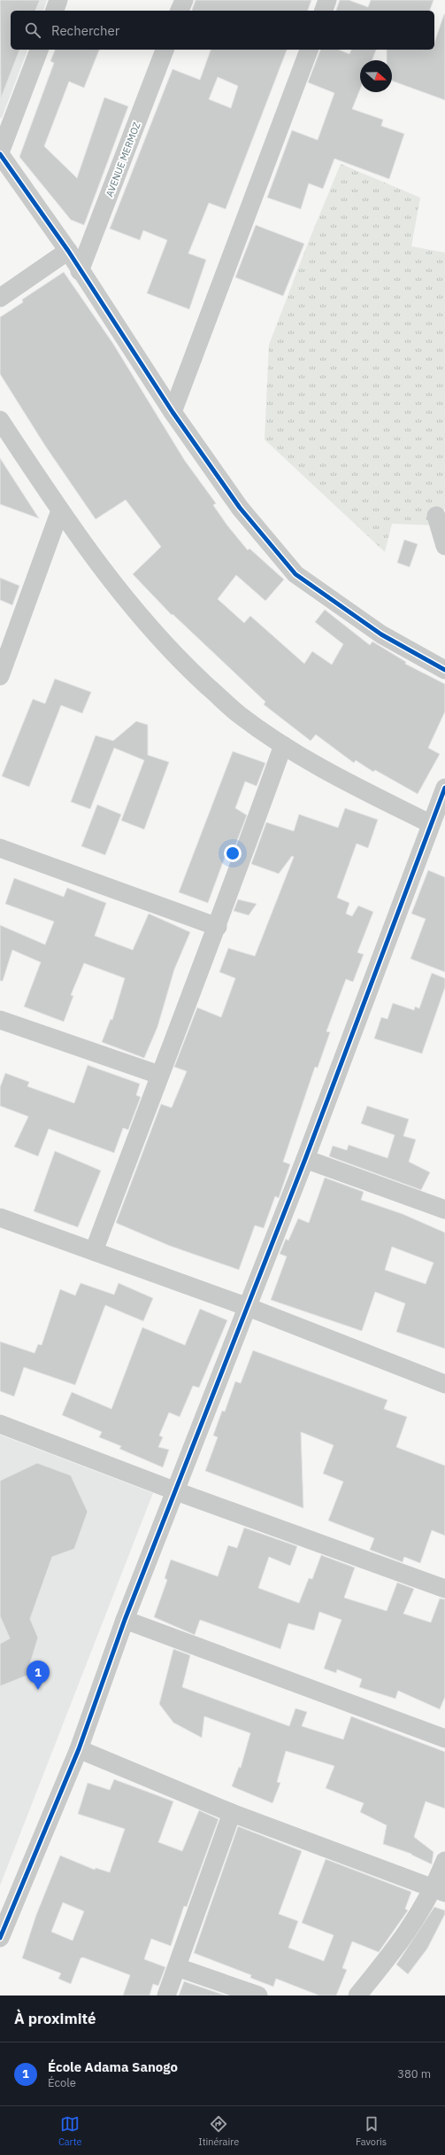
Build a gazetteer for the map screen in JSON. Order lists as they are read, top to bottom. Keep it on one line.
{"streets":{"street":["AVENUE MERMOZ"]},"north":"right","page":{"search":"Rechercher","pins":"1","heading":"À proximité","list":[{"mark":"1","name":"École Adama Sanogo","note":"École","value":"380 m"}],"nav":["Carte","Itinéraire","Favoris"]}}
